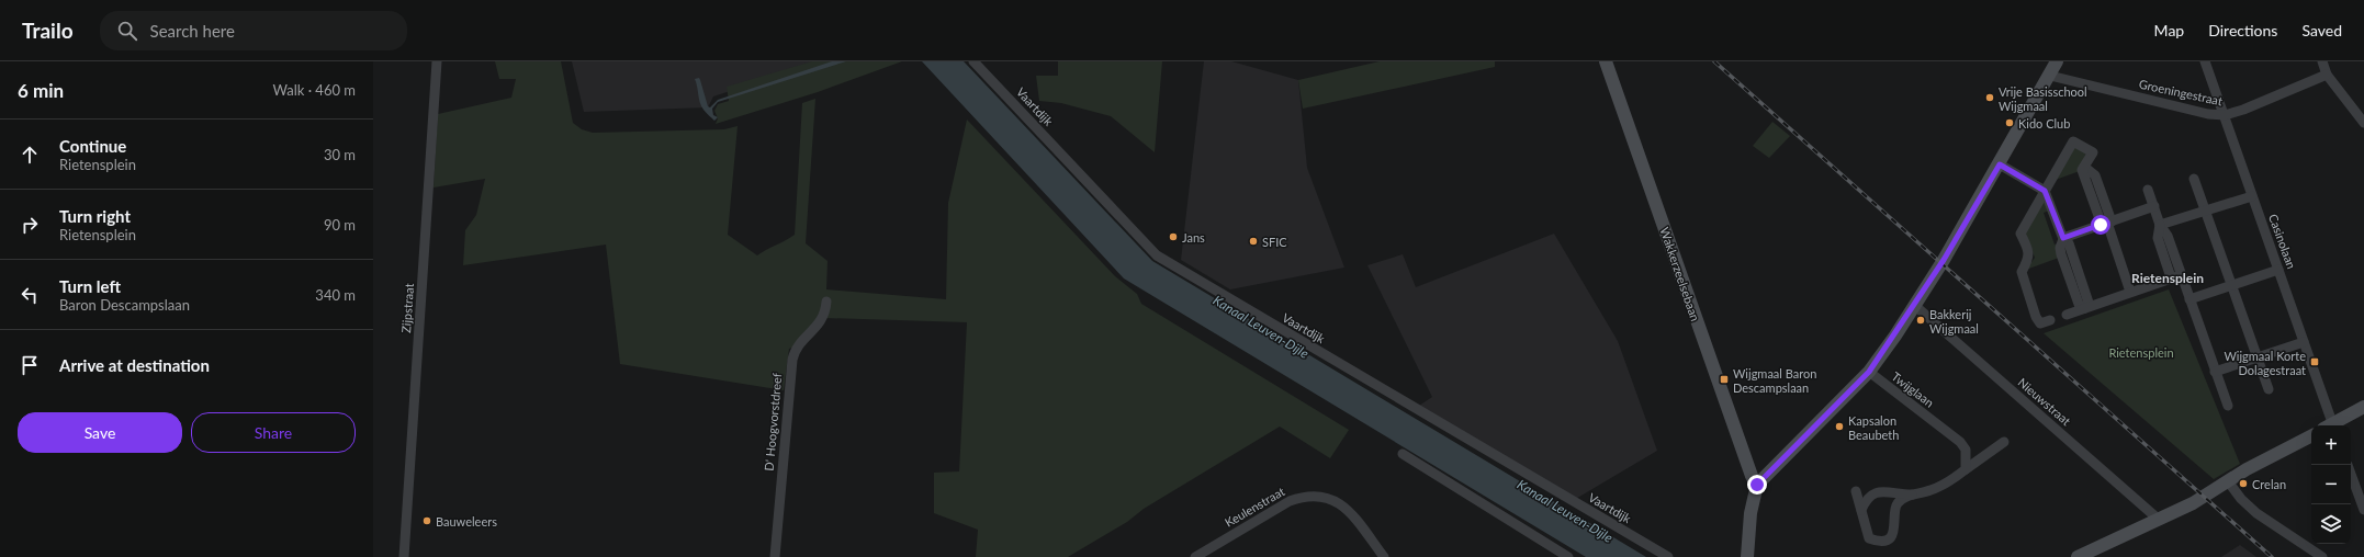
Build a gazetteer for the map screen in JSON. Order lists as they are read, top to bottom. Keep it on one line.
{"streets":{"street":["Groeningestraat","Vaartdijk","Casinolaan","Wakkerzeelsebaan","Zijpstraat","Twijglaan","Nieuwstraat","D' Hoogvorstdreef","Keulenstraat"]},"crossings":[["Groeningestraat","Casinolaan"]],"districts":["Rietensplein"],"water":["Kanaal Leuven-Dijle"],"parks":["Rietensplein"],"places":{"other":["Vrije Basisschool Wijgmaal","Kido Club","Jans","SFIC","Bakkerij Wijgmaal","Kapsalon Beaubeth","Crelan","Bauweleers"],"transit":["Wijgmaal Korte Dolagestraat","Wijgmaal Baron Descampslaan"]},"page":{"header":"Trailo","search":"Search here","nav":["Map","Directions","Saved"],"heading":["6 min","Walk · 460 m"],"list":[["Continue","Rietensplein","30 m"],["Turn right","Rietensplein","90 m"],["Turn left","Baron Descampslaan","340 m"],"Arrive at destination"],"buttons":["Save","Share"],"map_buttons":["+","−"]}}
